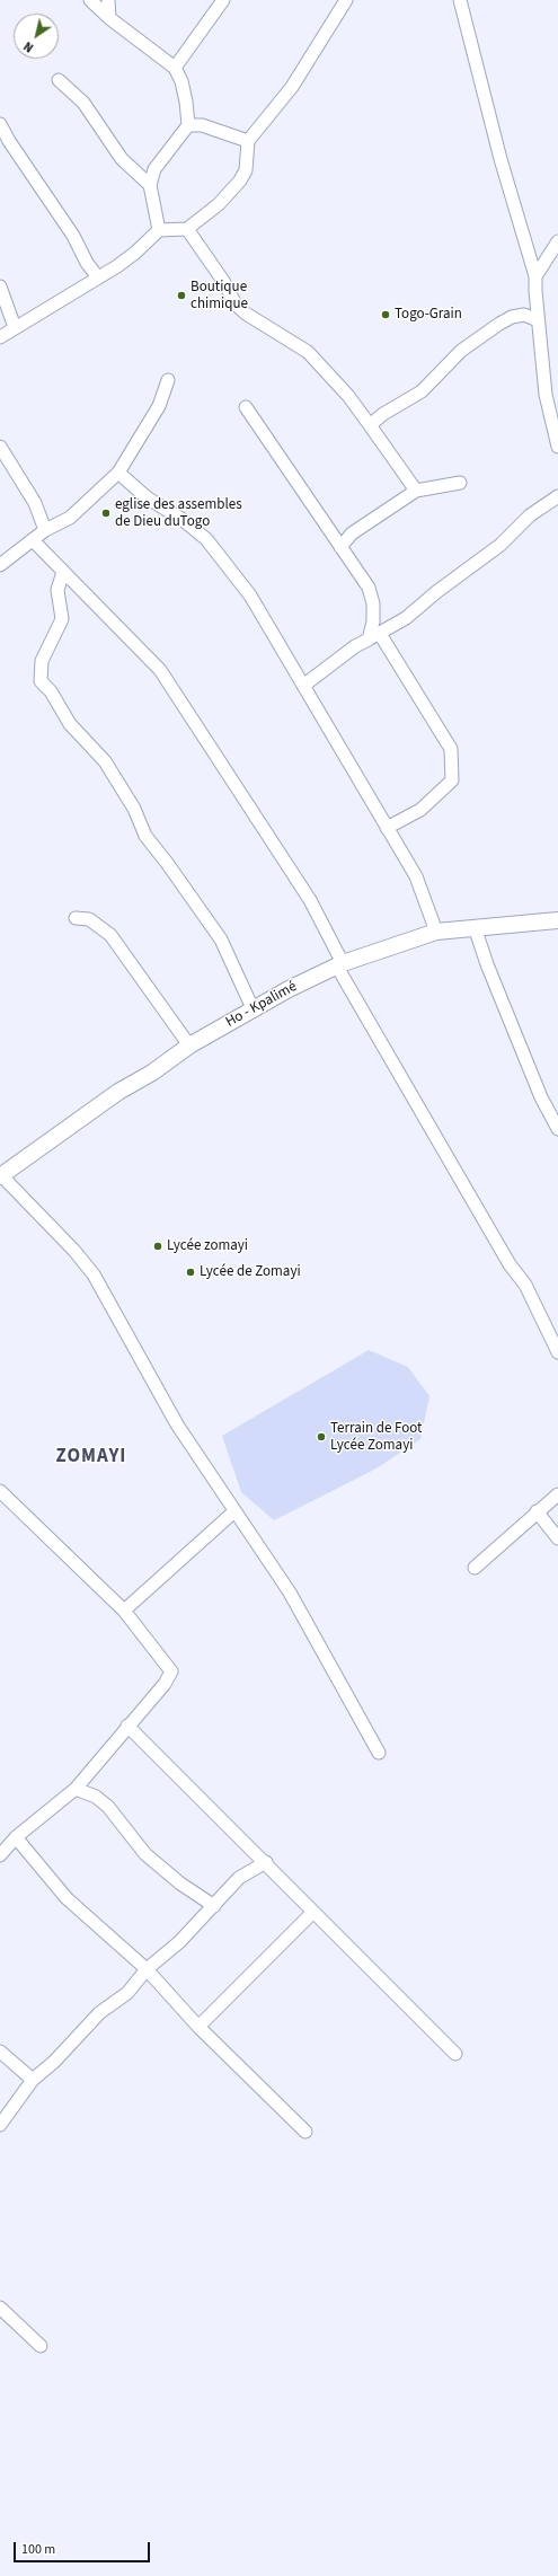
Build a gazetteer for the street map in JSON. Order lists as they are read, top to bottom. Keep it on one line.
{"streets":{"main road":["Ho - Kpalimé"]},"districts":["ZOMAYI"],"places":["Boutique chimique","Togo-Grain","eglise des assembles de Dieu duTogo","Lycée zomayi","Lycée de Zomayi","Terrain de Foot Lycée Zomayi"],"scale_bar":"100 m","north":"bottom left"}
